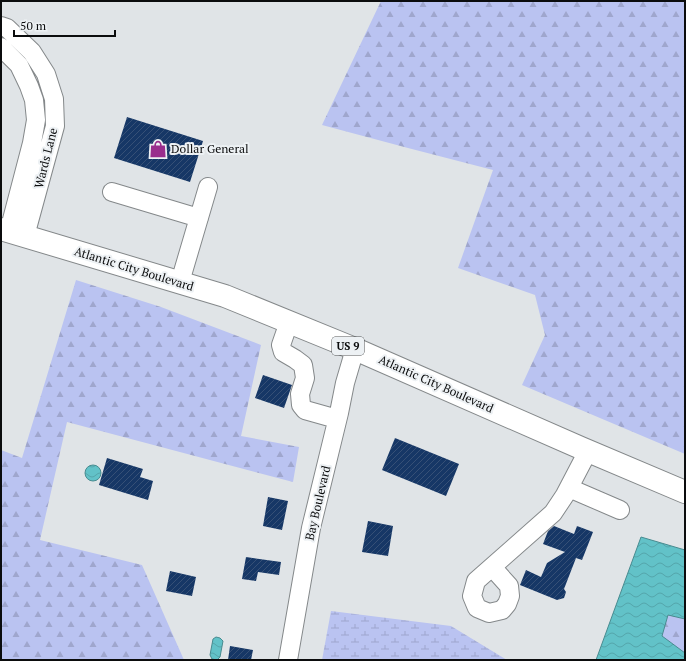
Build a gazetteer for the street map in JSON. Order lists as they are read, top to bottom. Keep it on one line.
{"streets":{"highway":["Atlantic City Boulevard","US 9"],"street":["Wards Lane","Bay Boulevard"]},"crossings":[["Wards Lane","Atlantic City Boulevard"],["Atlantic City Boulevard","Bay Boulevard"]],"places":{"shop":["Dollar General"]},"scale_bar":"50 m"}
